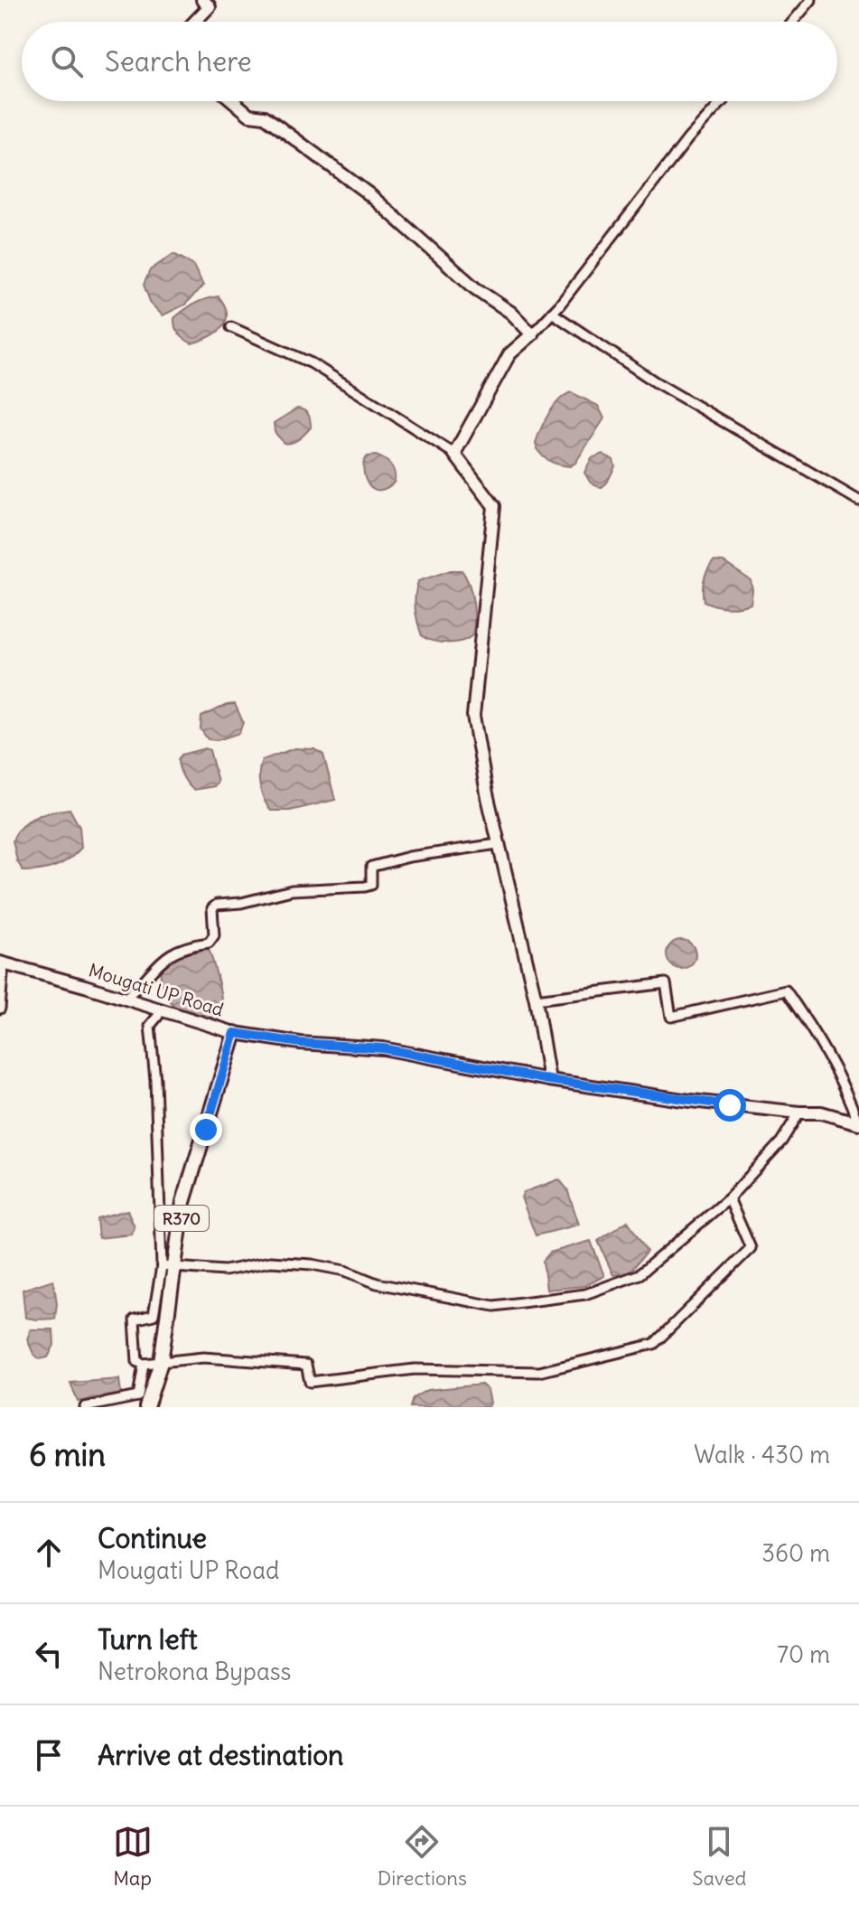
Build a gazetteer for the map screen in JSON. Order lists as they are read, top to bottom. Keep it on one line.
{"streets":{"main road":["R370"],"street":["Mougati UP Road"]},"crossings":[["Mougati UP Road","R370"]],"page":{"search":"Search here","heading":["6 min","Walk · 430 m"],"list":[["Continue","Mougati UP Road","360 m"],["Turn left","Netrokona Bypass","70 m"],"Arrive at destination"],"nav":["Map","Directions","Saved"]}}
